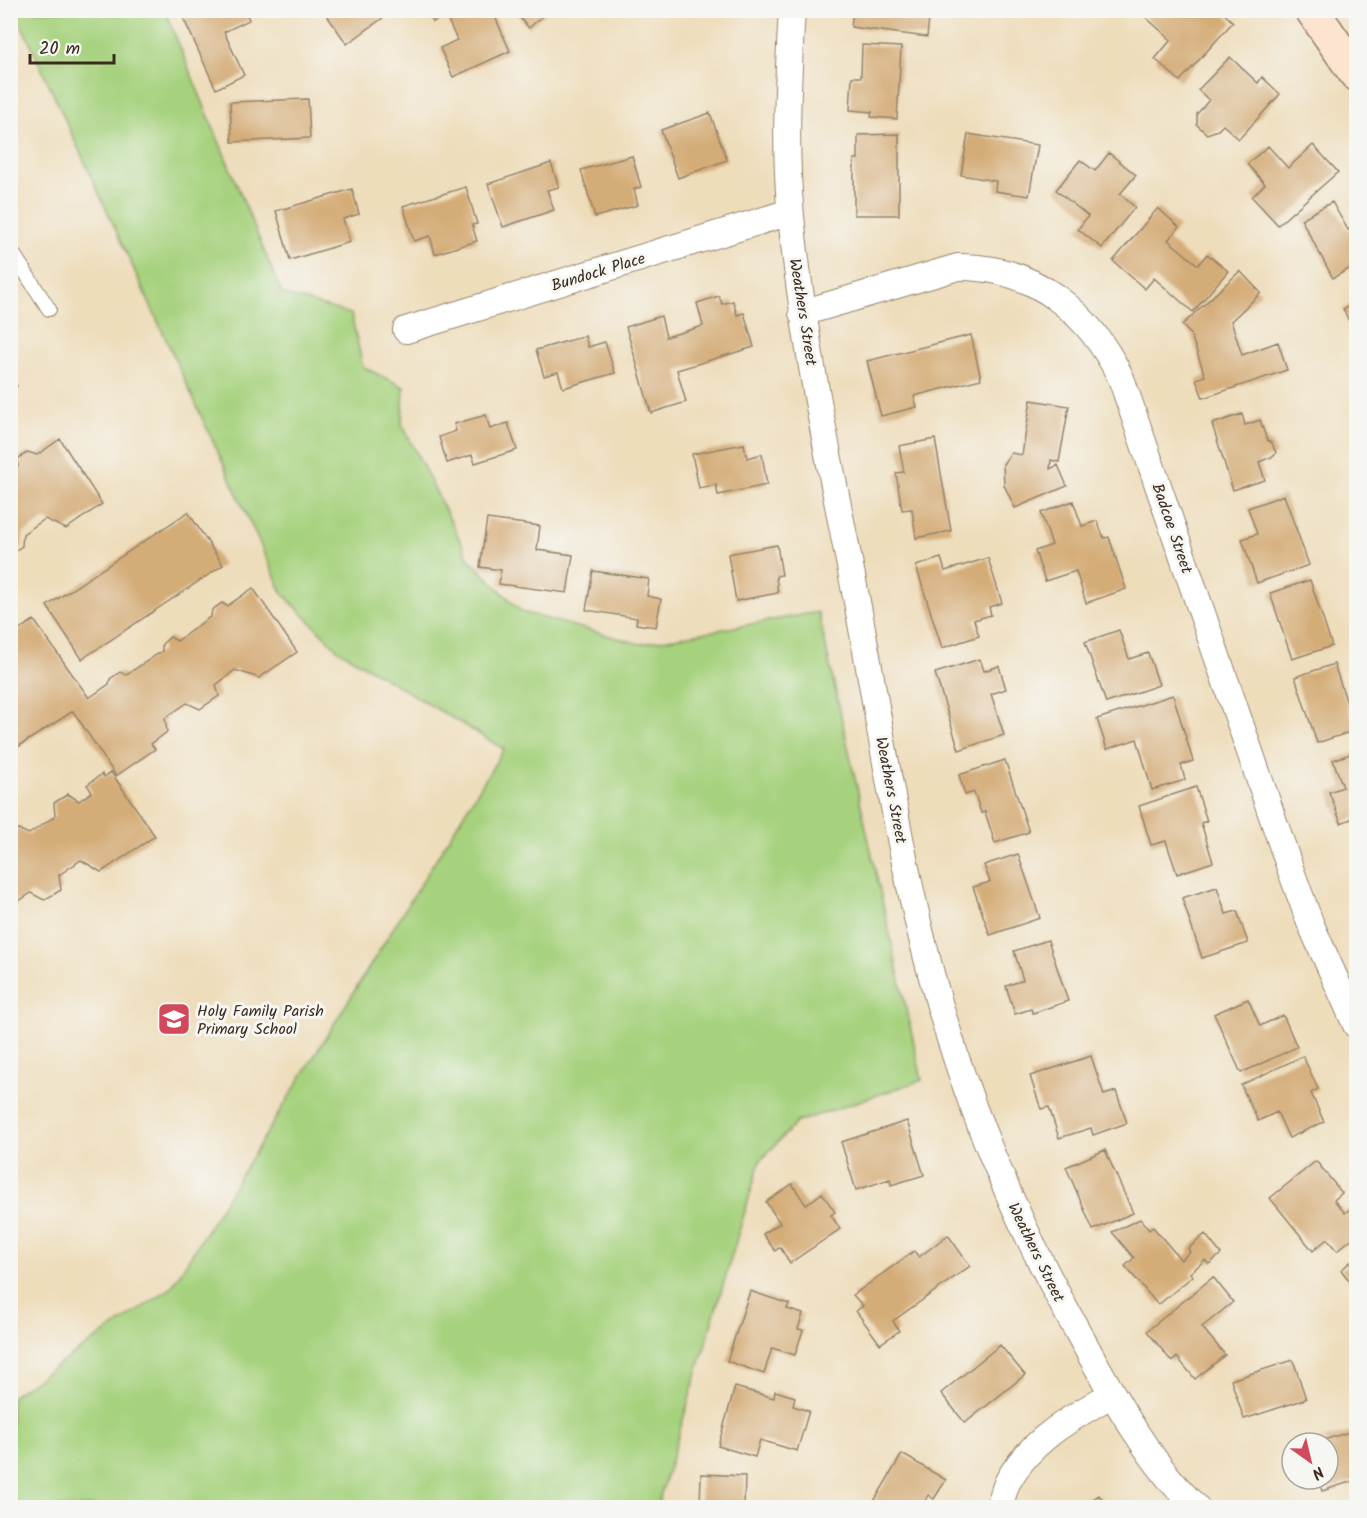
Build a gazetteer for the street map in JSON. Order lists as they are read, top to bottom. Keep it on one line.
{"streets":{"street":["Bundock Place","Weathers Street","Badcoe Street"]},"crossings":[["Bundock Place","Weathers Street"],["Weathers Street","Badcoe Street"]],"places":{"school or university":["Holy Family Parish Primary School"]},"scale_bar":"20 m","north":"bottom right"}
